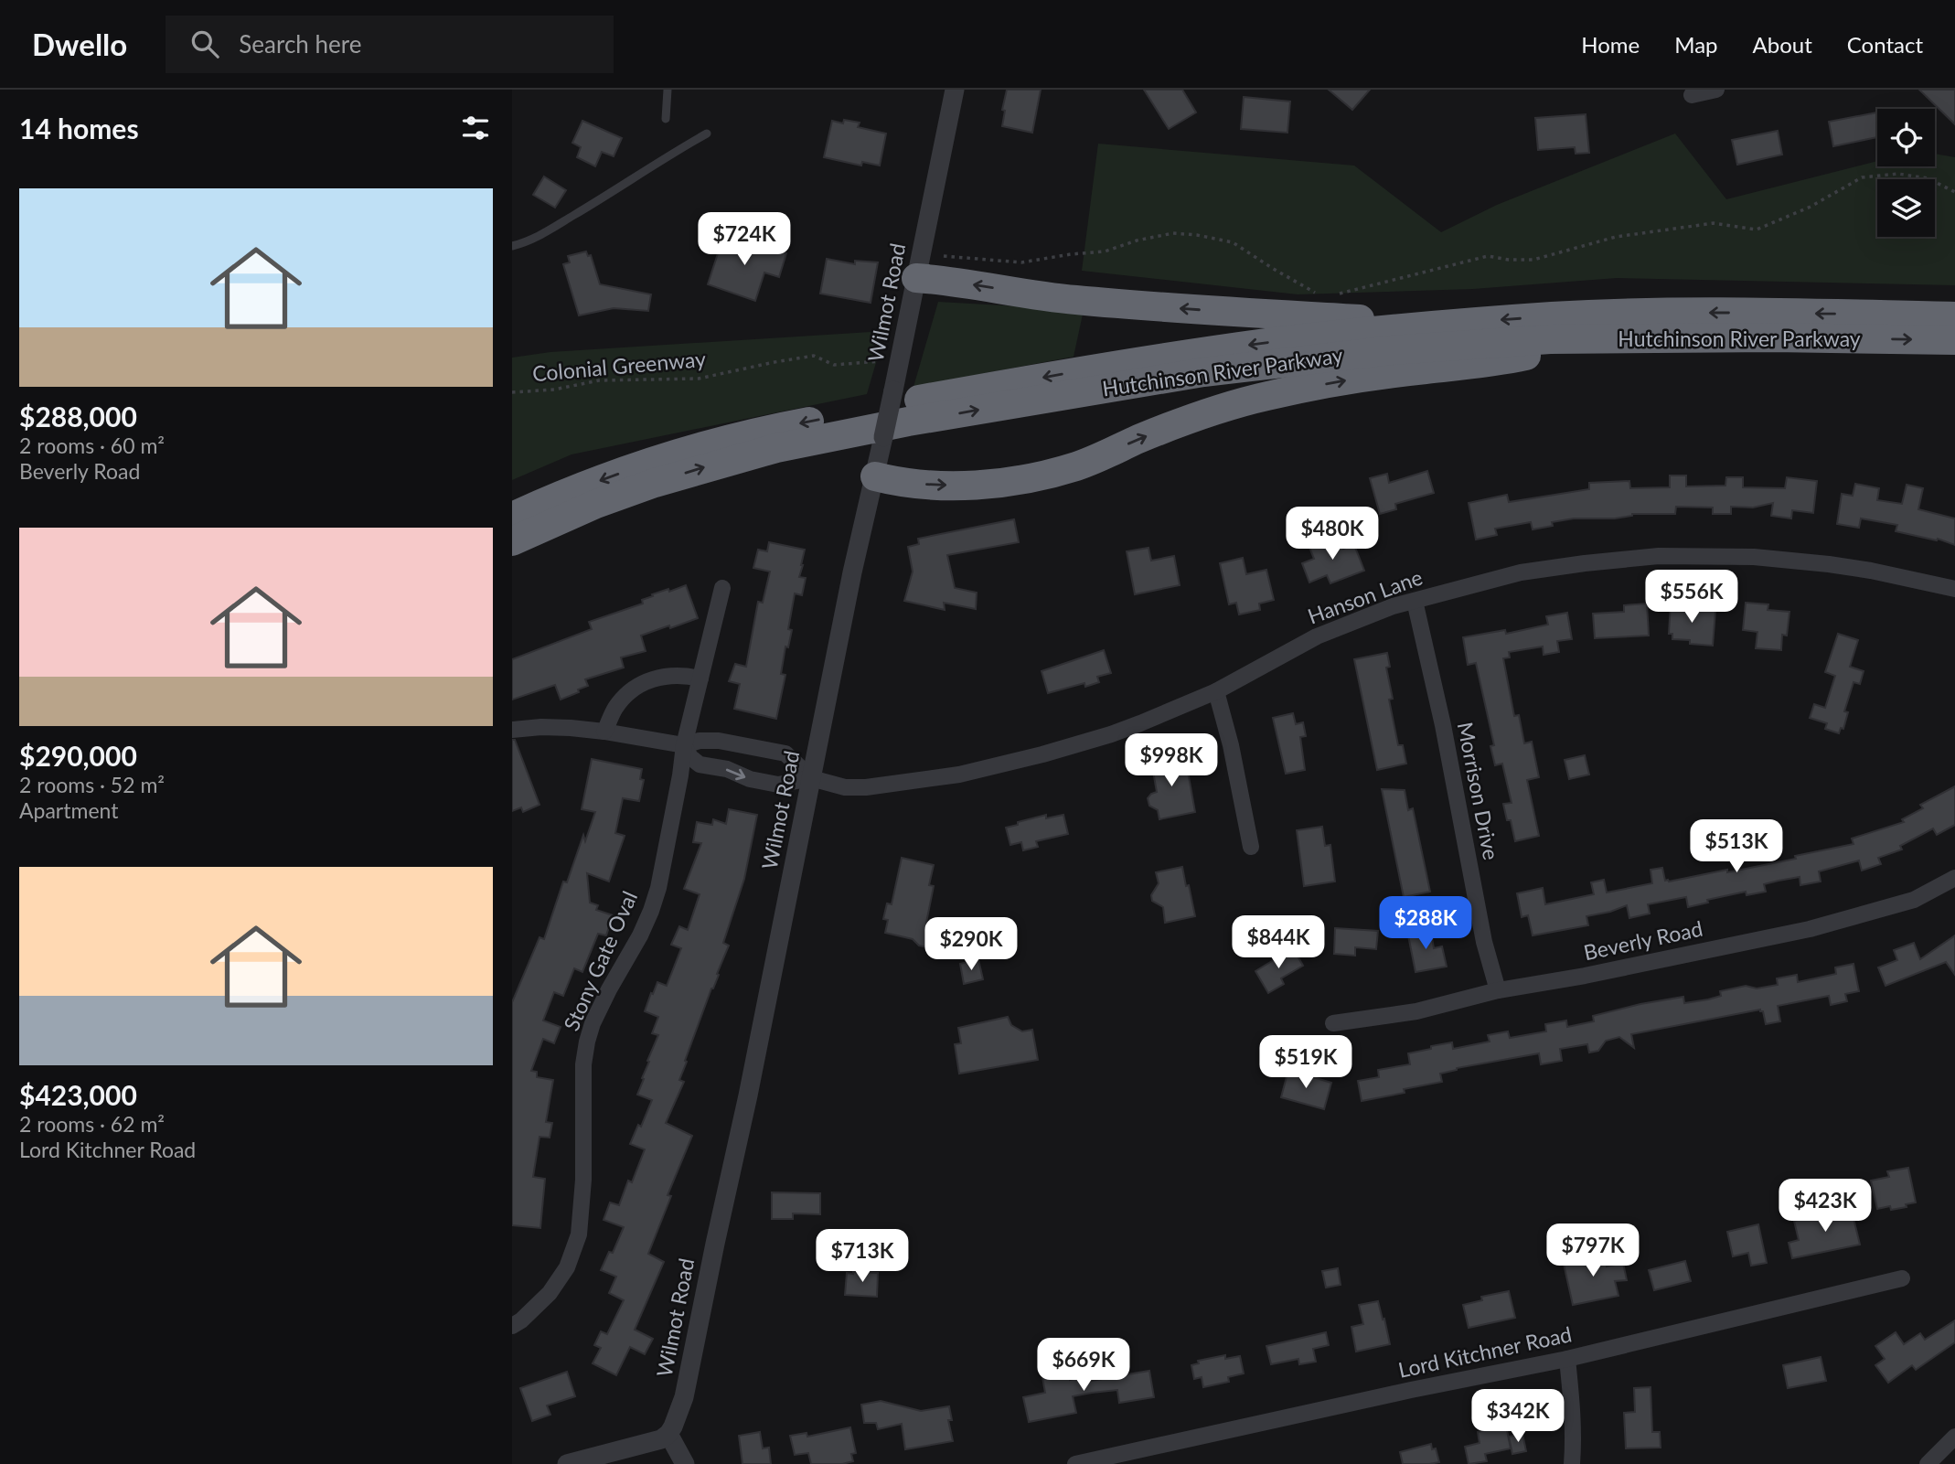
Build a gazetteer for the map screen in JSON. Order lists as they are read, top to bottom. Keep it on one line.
{"streets":{"highway":["Hutchinson River Parkway"],"street":["Wilmot Road","Hanson Lane","Morrison Drive","Beverly Road","Stony Gate Oval","Lord Kitchner Road"],"path":["Colonial Greenway"]},"crossings":[["Wilmot Road","Hanson Lane"],["Hanson Lane","Morrison Drive"],["Morrison Drive","Beverly Road"]],"page":{"header":"Dwello","search":"Search here","nav":["Home","Map","About","Contact"],"heading":"14 homes","list":[{"name":"$288,000","note":"2 rooms · 60 m² · Beverly Road"},{"name":"$290,000","note":"2 rooms · 52 m² · Apartment"},{"name":"$423,000","note":"2 rooms · 62 m² · Lord Kitchner Road"}],"price":["$724K","$480K","$556K","$998K","$513K","$288K","$844K","$290K","$519K","$423K","$797K","$713K","$669K","$342K"]}}
